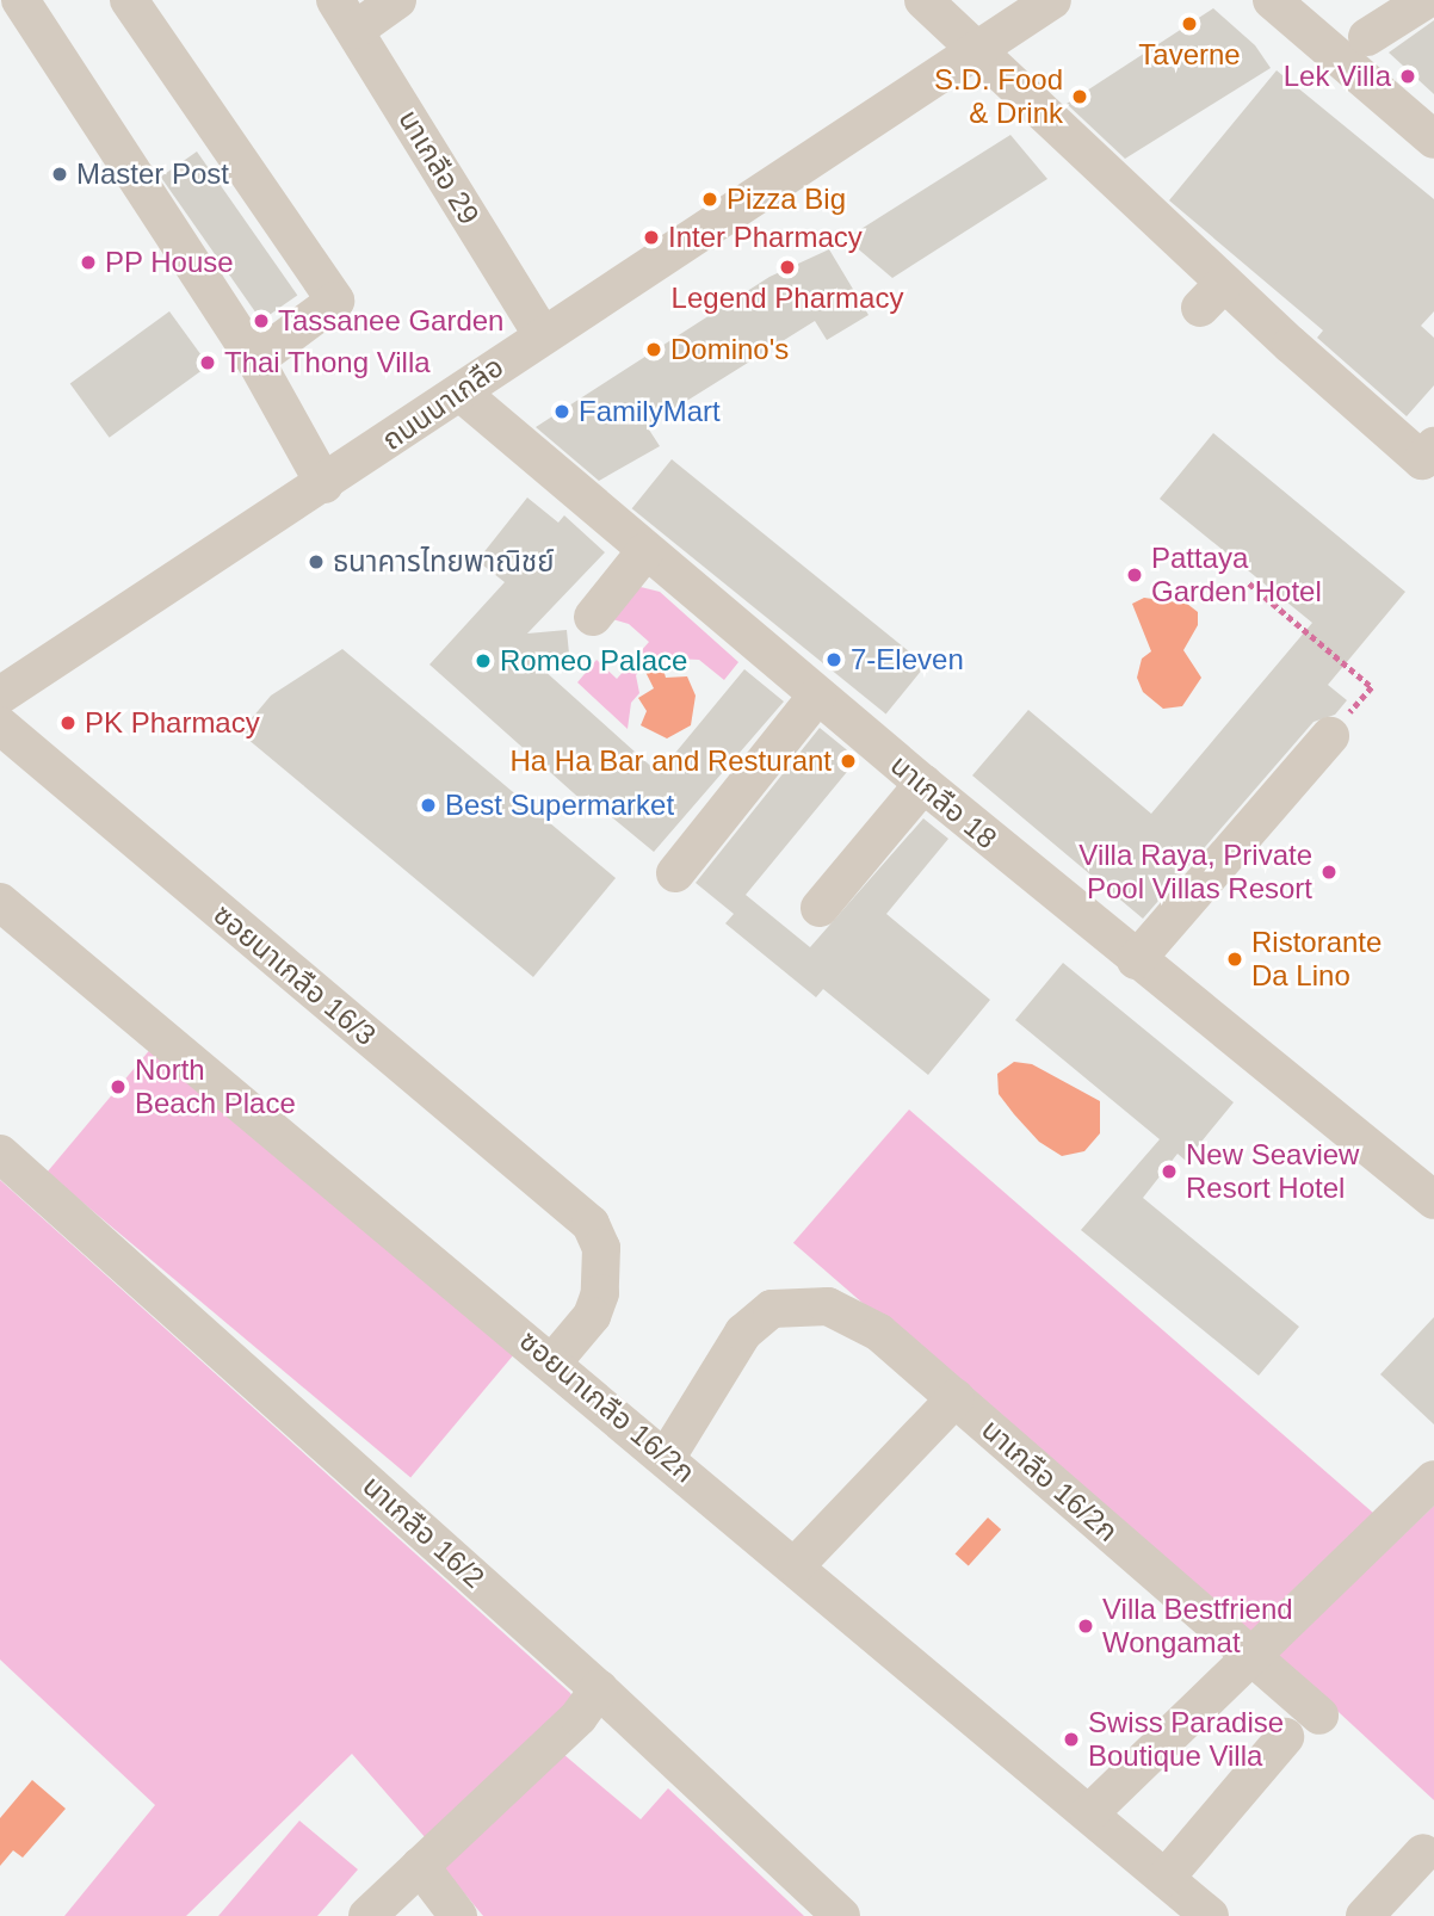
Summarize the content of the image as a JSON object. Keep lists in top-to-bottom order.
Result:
{
  "streets": {
    "street": [
      "นาเกลือ 29",
      "ถนนนาเกลือ",
      "นาเกลือ 18",
      "ซอยนาเกลือ 16/3",
      "ซอยนาเกลือ 16/2ก",
      "นาเกลือ 16/2ก",
      "นาเกลือ 16/2"
    ]
  },
  "crossings": [
    ["นาเกลือ 29", "ถนนนาเกลือ"],
    ["ถนนนาเกลือ", "นาเกลือ 18"],
    ["ซอยนาเกลือ 16/3", "ซอยนาเกลือ 16/2ก"],
    ["ซอยนาเกลือ 16/2ก", "นาเกลือ 16/2ก"]
  ],
  "places": [
    "Taverne",
    "Lek Villa",
    "S.D. Food & Drink",
    "Master Post",
    "Pizza Big",
    "Inter Pharmacy",
    "PP House",
    "Legend Pharmacy",
    "Tassanee Garden",
    "Domino's",
    "Thai Thong Villa",
    "FamilyMart",
    "ธนาคารไทยพาณิชย์",
    "Pattaya Garden Hotel",
    "7-Eleven",
    "Romeo Palace",
    "PK Pharmacy",
    "Ha Ha Bar and Resturant",
    "Best Supermarket",
    "Villa Raya, Private Pool Villas Resort",
    "Ristorante Da Lino",
    "North Beach Place",
    "New Seaview Resort Hotel",
    "Villa Bestfriend Wongamat",
    "Swiss Paradise Boutique Villa"
  ]
}
